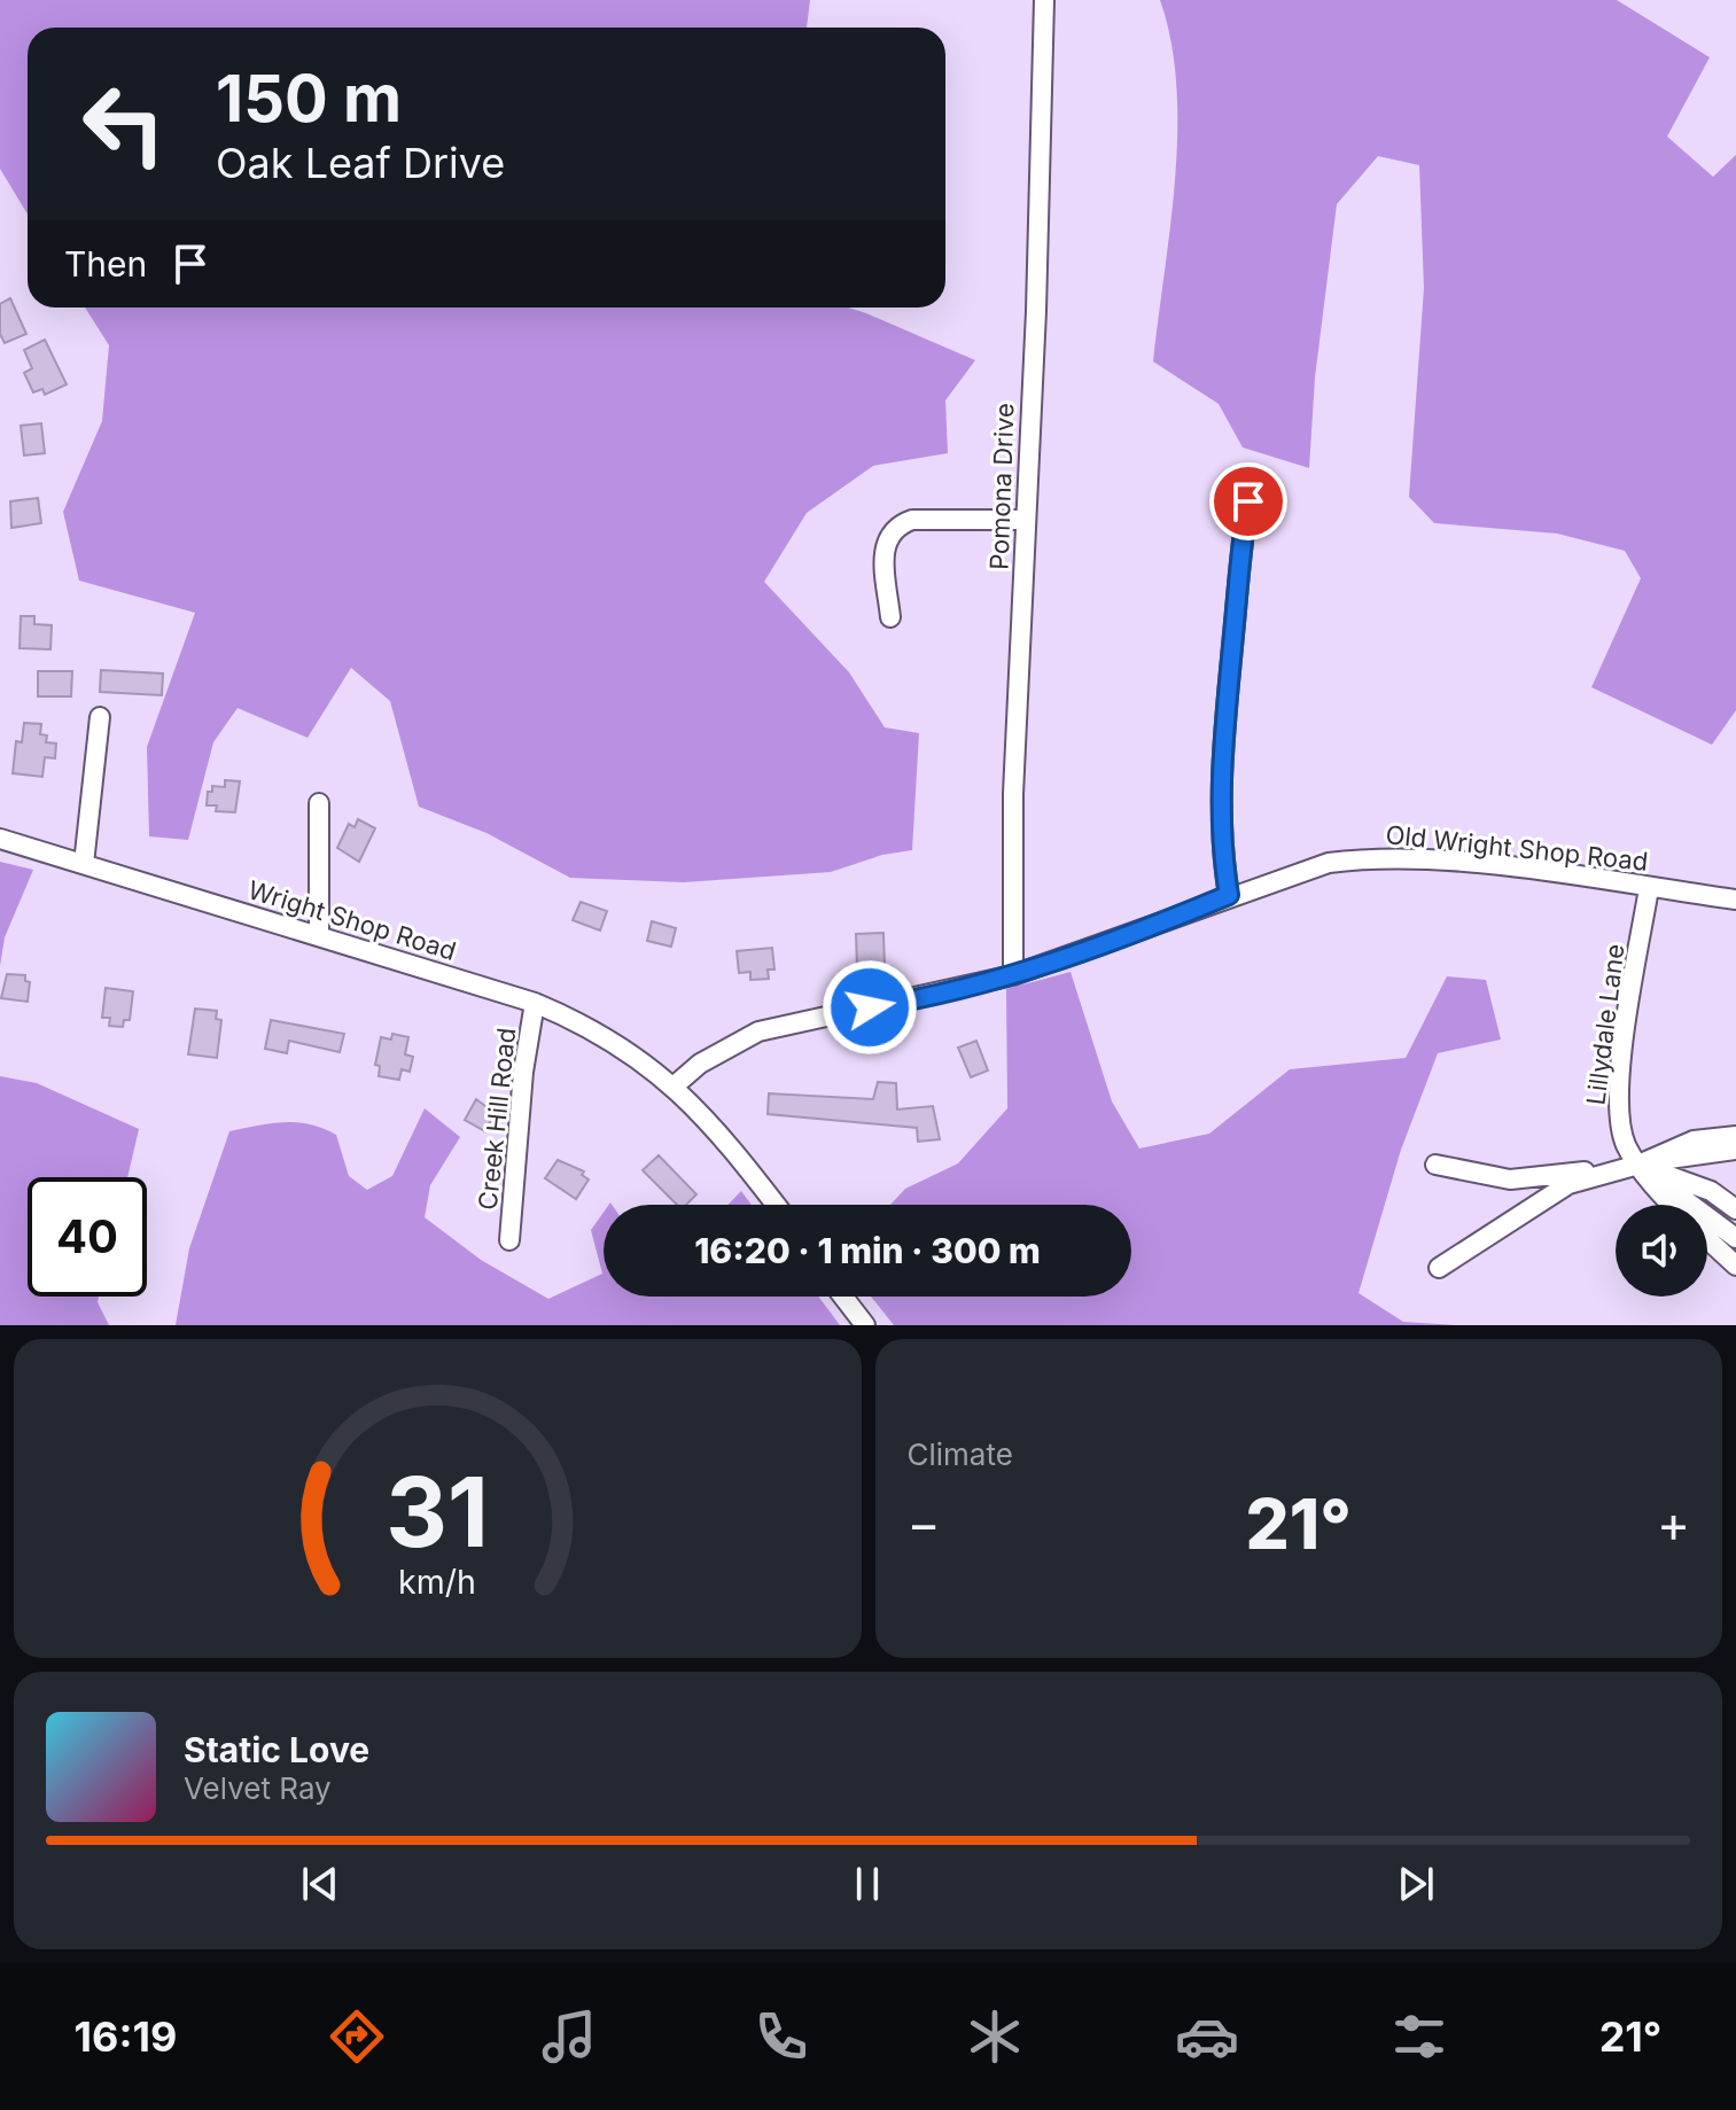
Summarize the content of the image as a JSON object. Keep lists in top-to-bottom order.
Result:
{
  "streets": {
    "street": [
      "Pomona Drive",
      "Old Wright Shop Road",
      "Wright Shop Road",
      "Lillydale Lane",
      "Creek Hill Road"
    ]
  },
  "crossings": [
    ["Pomona Drive", "Old Wright Shop Road"],
    ["Old Wright Shop Road", "Wright Shop Road"],
    ["Old Wright Shop Road", "Lillydale Lane"],
    ["Wright Shop Road", "Creek Hill Road"]
  ],
  "page": {
    "turn": ["150 m", "Oak Leaf Drive"],
    "then": "Then",
    "limit": "40",
    "trip": "16:20 · 1 min · 300 m",
    "tile": "Climate",
    "heat": ["−", "21°", "+"],
    "song": ["Static Love", "Velvet Ray"],
    "tabs": ["16:19", "21°"],
    "gauge": ["31", "km/h"]
  }
}
